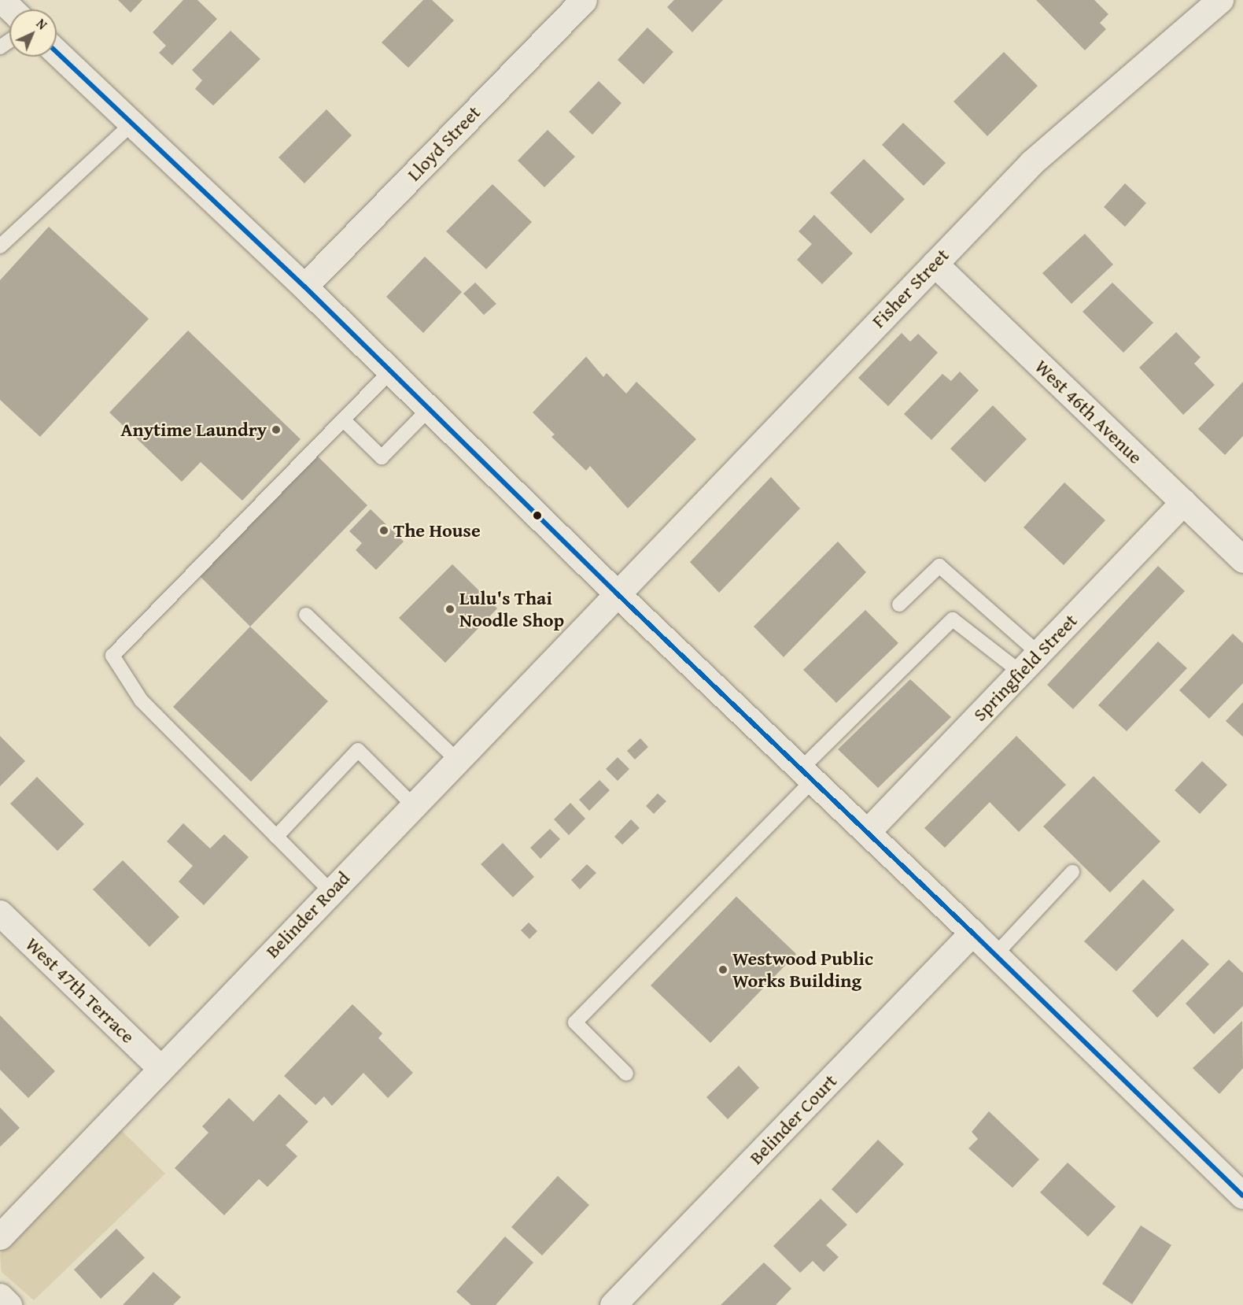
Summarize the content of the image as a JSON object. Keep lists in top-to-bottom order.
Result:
{
  "streets": {
    "street": [
      "Lloyd Street",
      "Fisher Street",
      "West 46th Avenue",
      "Springfield Street",
      "Belinder Road",
      "West 47th Terrace",
      "Belinder Court"
    ]
  },
  "crossings": [
    ["Fisher Street", "West 46th Avenue"],
    ["Fisher Street", "Belinder Road"],
    ["West 46th Avenue", "Springfield Street"],
    ["Belinder Road", "West 47th Terrace"]
  ],
  "places": [
    "Anytime Laundry",
    "The House",
    "Lulu's Thai Noodle Shop",
    "Westwood Public Works Building"
  ],
  "north": "top right"
}
